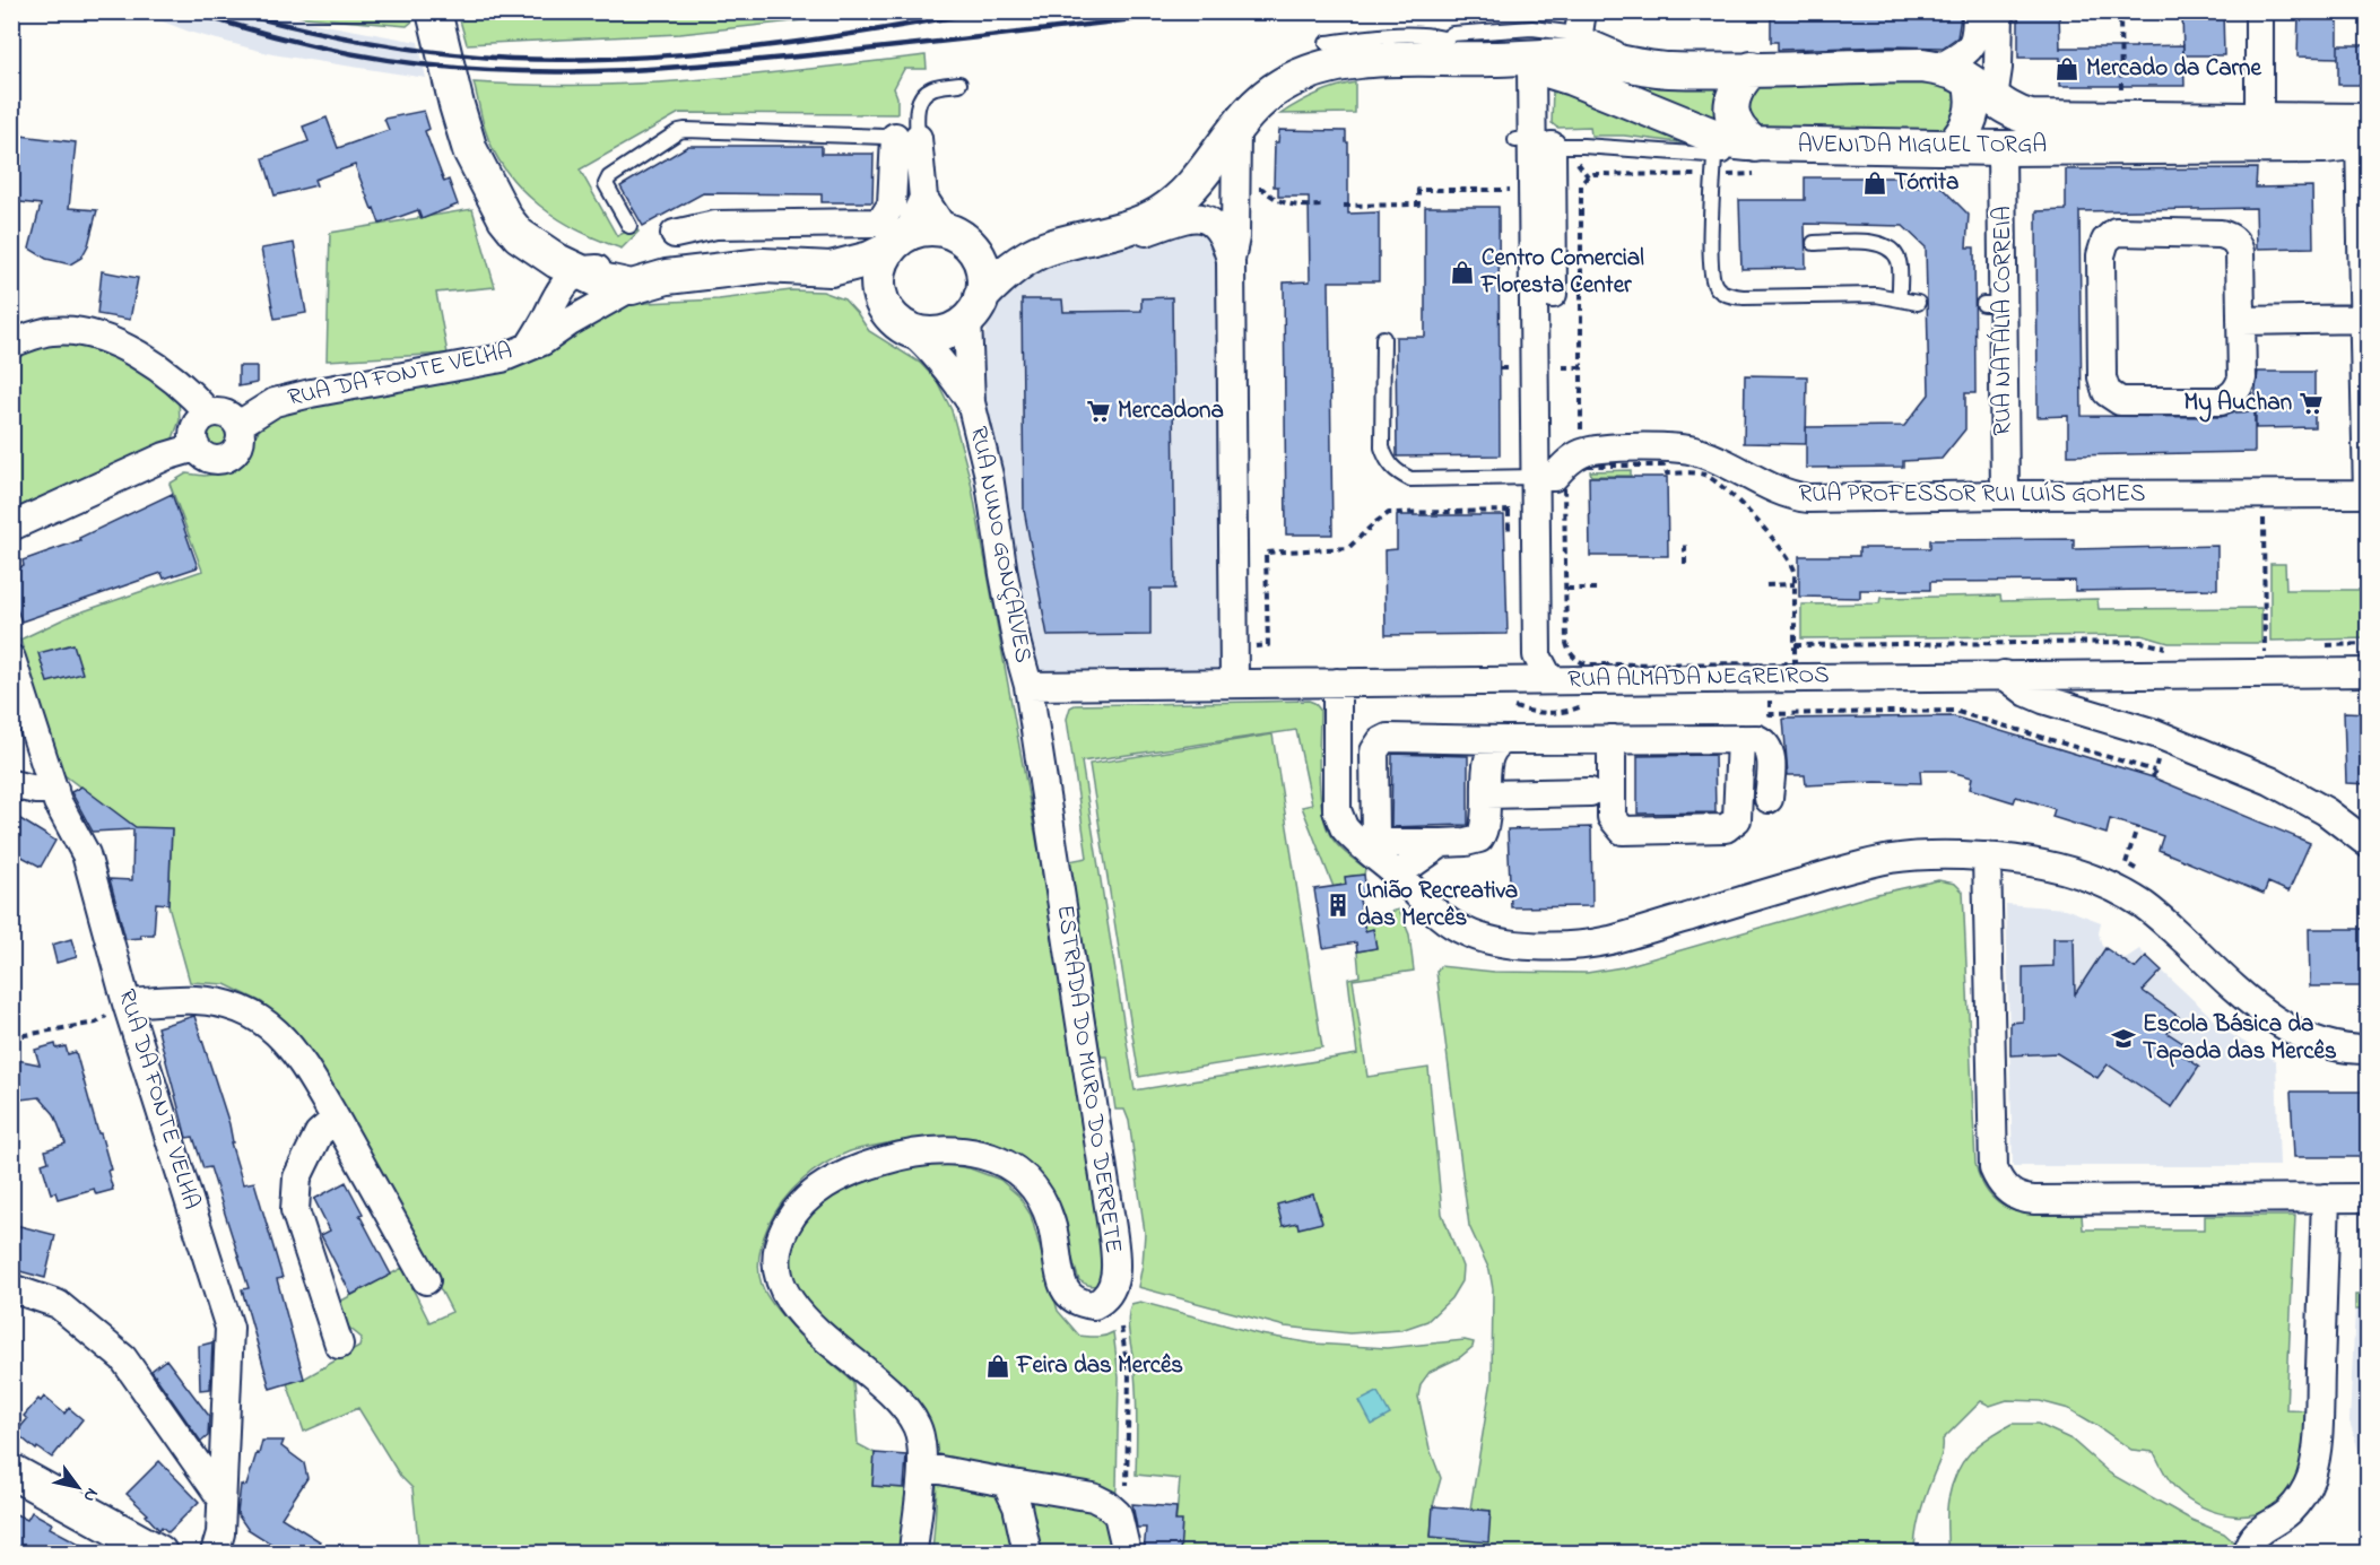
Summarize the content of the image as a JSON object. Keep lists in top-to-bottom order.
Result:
{
  "streets": {
    "street": [
      "AVENIDA MIGUEL TORGA",
      "RUA NATÁLIA CORREIA",
      "RUA DA FONTE VELHA",
      "RUA PROFESSOR RUI LUÍS GOMES",
      "RUA NUNO GONÇALVES",
      "RUA ALMADA NEGREIROS",
      "ESTRADA DO MURO DO DERRETE"
    ]
  },
  "crossings": [
    ["AVENIDA MIGUEL TORGA", "RUA NATÁLIA CORREIA"],
    ["AVENIDA MIGUEL TORGA", "RUA DA FONTE VELHA"],
    ["AVENIDA MIGUEL TORGA", "RUA NUNO GONÇALVES"],
    ["RUA NATÁLIA CORREIA", "RUA PROFESSOR RUI LUÍS GOMES"],
    ["RUA DA FONTE VELHA", "RUA NUNO GONÇALVES"],
    ["RUA NUNO GONÇALVES", "RUA ALMADA NEGREIROS"],
    ["RUA NUNO GONÇALVES", "ESTRADA DO MURO DO DERRETE"],
    ["RUA ALMADA NEGREIROS", "ESTRADA DO MURO DO DERRETE"]
  ],
  "places": {
    "shop": [
      "Mercado da Carne",
      "Tórrita",
      "Centro Comercial Floresta Center",
      "Feira das Mercês"
    ],
    "supermarket": ["My Auchan", "Mercadona"],
    "building": ["União Recreativa das Mercês"],
    "school or university": ["Escola Básica da Tapada das Mercês"]
  },
  "north": "bottom right"
}
